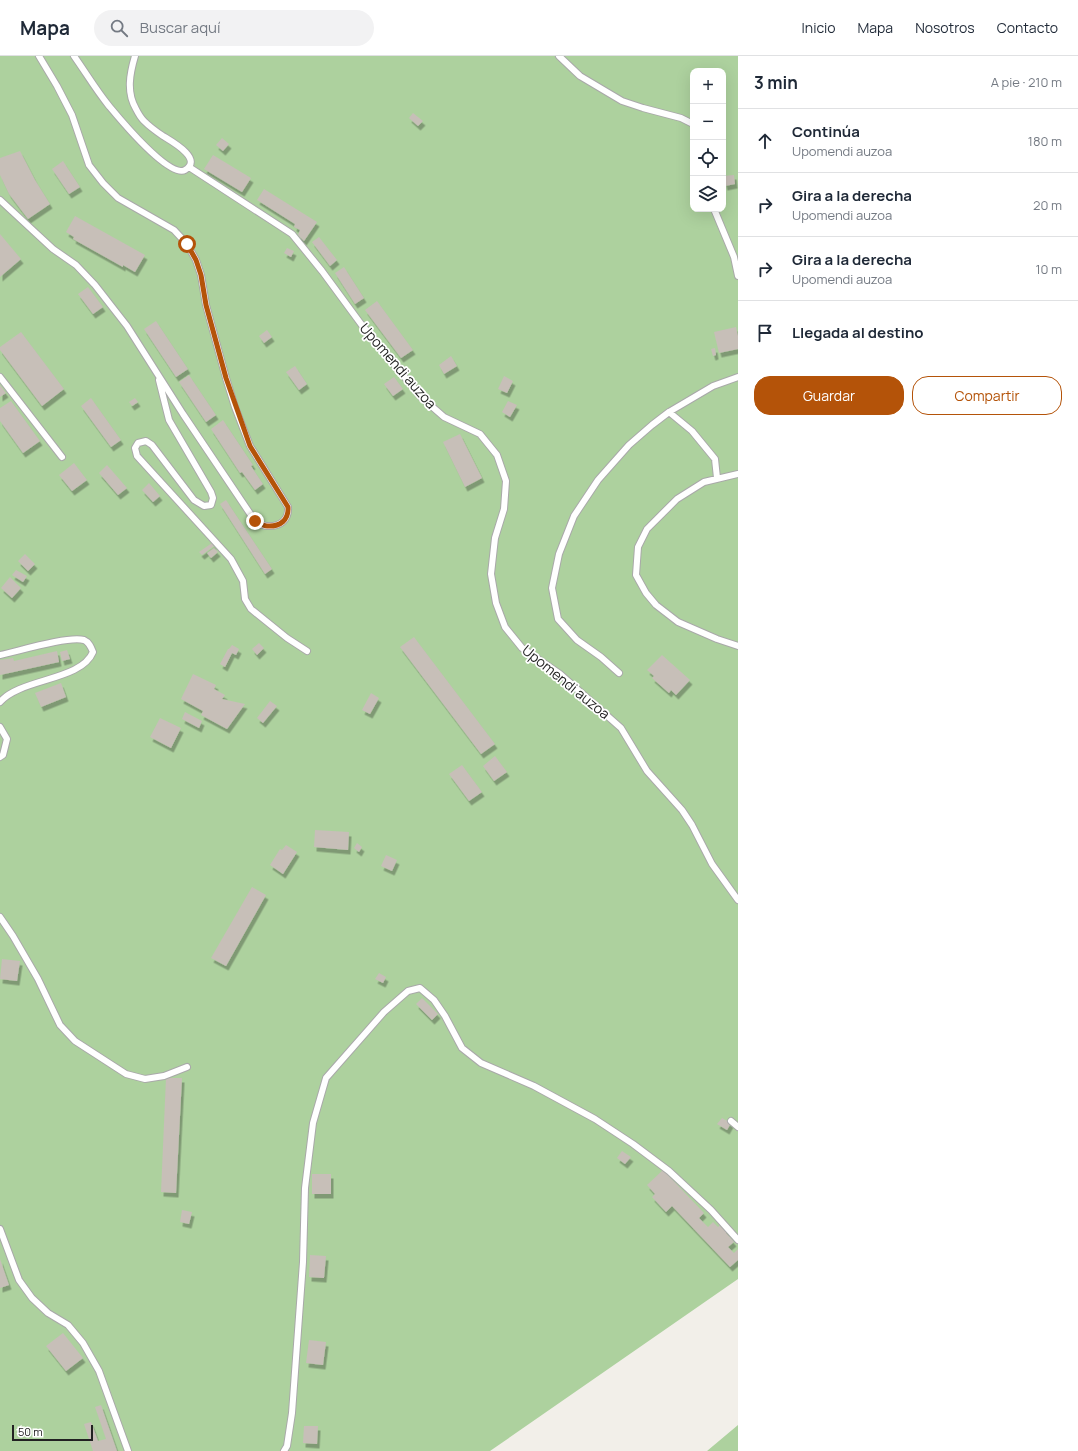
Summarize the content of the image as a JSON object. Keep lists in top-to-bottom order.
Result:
{
  "streets": {
    "lane": ["Upomendi auzoa"]
  },
  "scale_bar": "50 m",
  "page": {
    "header": "Mapa",
    "search": "Buscar aquí",
    "nav": [
      "Inicio",
      "Mapa",
      "Nosotros",
      "Contacto"
    ],
    "heading": ["3 min", "A pie · 210 m"],
    "map_buttons": ["+", "−"],
    "list": [
      ["Continúa", "Upomendi auzoa", "180 m"],
      ["Gira a la derecha", "Upomendi auzoa", "20 m"],
      ["Gira a la derecha", "Upomendi auzoa", "10 m"],
      "Llegada al destino"
    ],
    "buttons": ["Guardar", "Compartir"],
    "scale": "50 m"
  }
}
